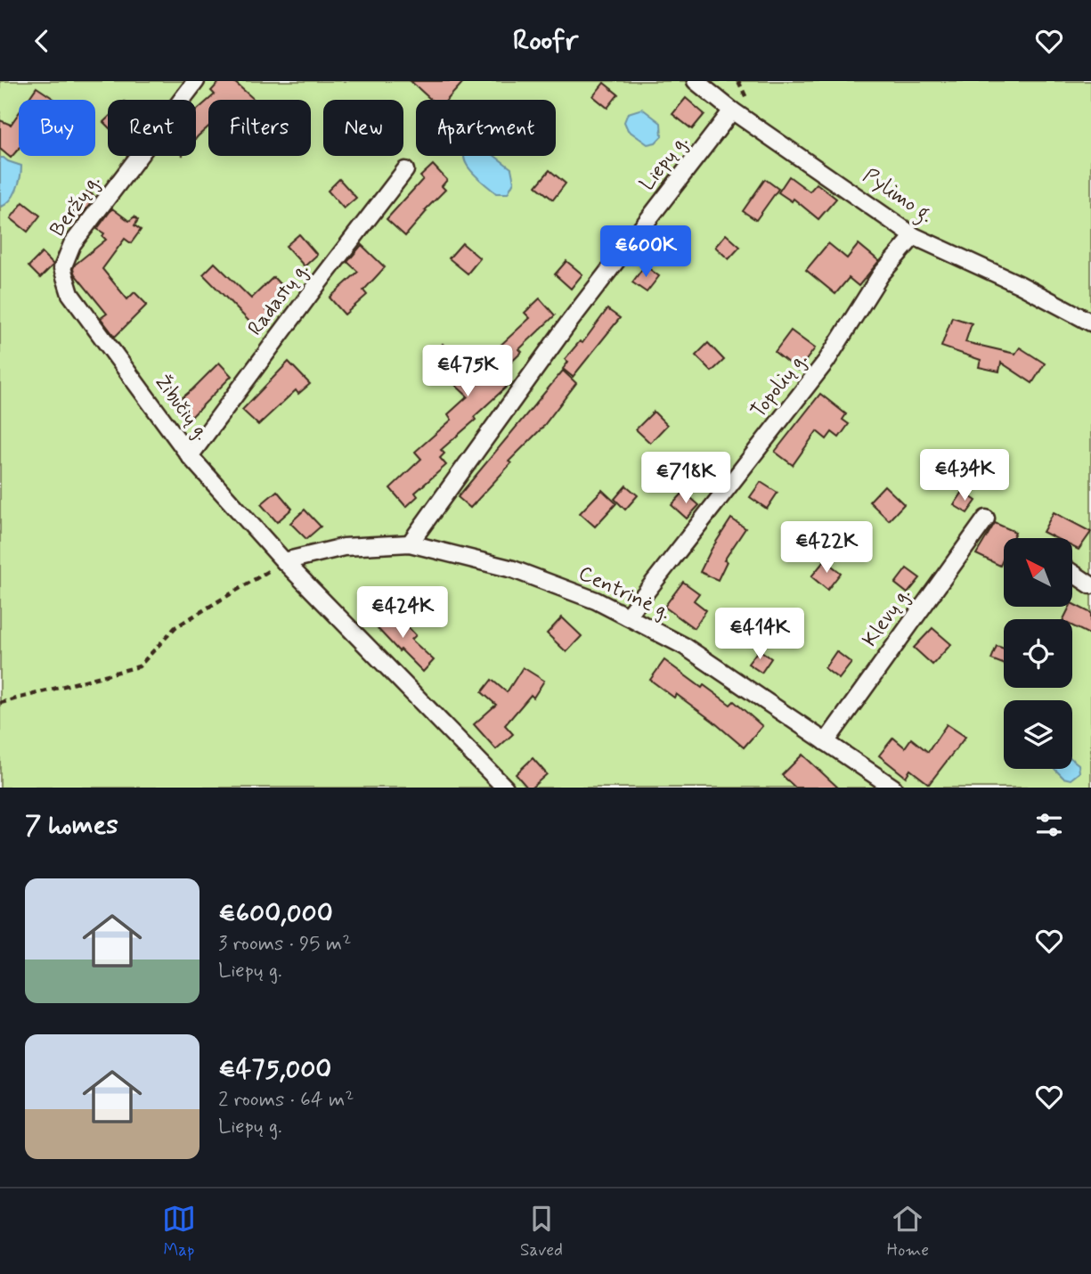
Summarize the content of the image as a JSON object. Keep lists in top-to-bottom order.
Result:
{
  "streets": {
    "street": [
      "Liepų g.",
      "Pylimo g.",
      "Beržų g.",
      "Radastų g.",
      "Topolių g.",
      "Žibučių g.",
      "Centrinė g.",
      "Klevų g."
    ]
  },
  "crossings": [
    ["Liepų g.", "Pylimo g."],
    ["Liepų g.", "Centrinė g."],
    ["Pylimo g.", "Topolių g."],
    ["Beržų g.", "Žibučių g."],
    ["Radastų g.", "Žibučių g."],
    ["Topolių g.", "Centrinė g."],
    ["Centrinė g.", "Klevų g."]
  ],
  "north": "top left",
  "page": {
    "header": "Roofr",
    "chip": [
      "Buy",
      "Rent",
      "Filters",
      "New",
      "Apartment"
    ],
    "price": [
      "€600K",
      "€475K",
      "€434K",
      "€718K",
      "€422K",
      "€424K",
      "€414K"
    ],
    "heading": "7 homes",
    "list": [
      {
        "name": "€600,000",
        "note": "3 rooms · 95 m² · Liepų g."
      },
      {
        "name": "€475,000",
        "note": "2 rooms · 64 m² · Liepų g."
      }
    ],
    "tabs": ["Map", "Saved", "Home"]
  }
}
